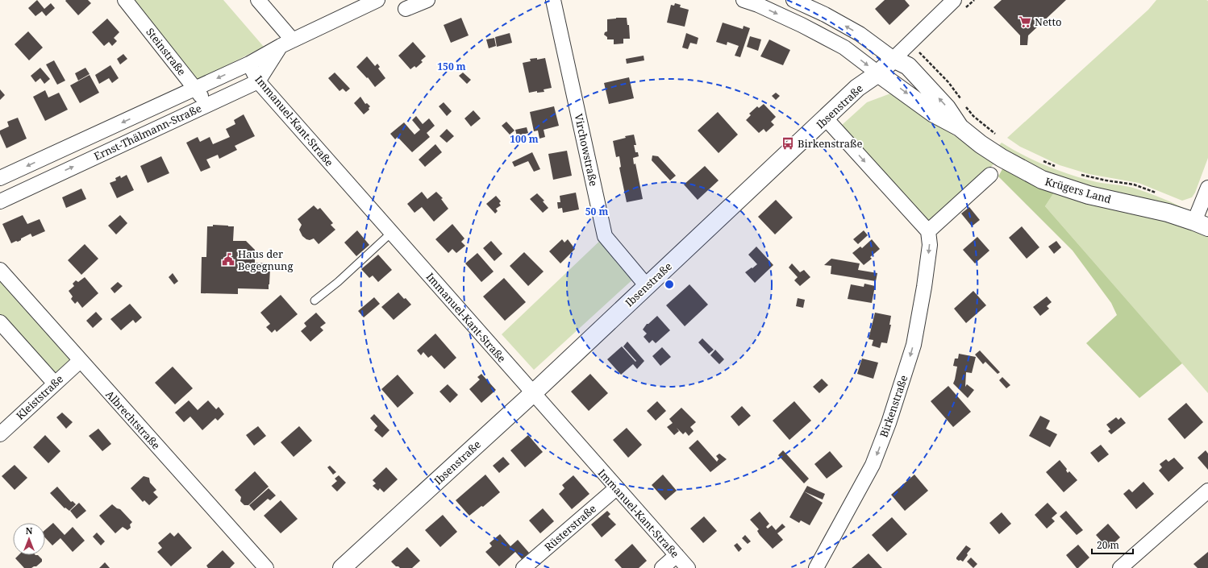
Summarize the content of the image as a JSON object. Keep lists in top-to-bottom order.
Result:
{
  "streets": {
    "street": [
      "Steinstraße",
      "Ibsenstraße",
      "Immanuel-Kant-Straße",
      "Ernst-Thälmann-Straße",
      "Virchowstraße",
      "Krügers Land",
      "Kleiststraße",
      "Birkenstraße",
      "Albrechtstraße",
      "Rüsterstraße"
    ]
  },
  "crossings": [
    ["Steinstraße", "Ernst-Thälmann-Straße"],
    ["Ibsenstraße", "Immanuel-Kant-Straße"],
    ["Ibsenstraße", "Virchowstraße"],
    ["Ibsenstraße", "Krügers Land"],
    ["Immanuel-Kant-Straße", "Ernst-Thälmann-Straße"],
    ["Immanuel-Kant-Straße", "Rüsterstraße"],
    ["Kleiststraße", "Albrechtstraße"]
  ],
  "one_way": ["Birkenstraße"],
  "places": {
    "supermarket": ["Netto"],
    "bus stop": ["Birkenstraße"],
    "public building": ["Haus der Begegnung"]
  },
  "scale_bar": "20 m",
  "north": "top",
  "rings": ["150 m", "100 m", "50 m"]
}
